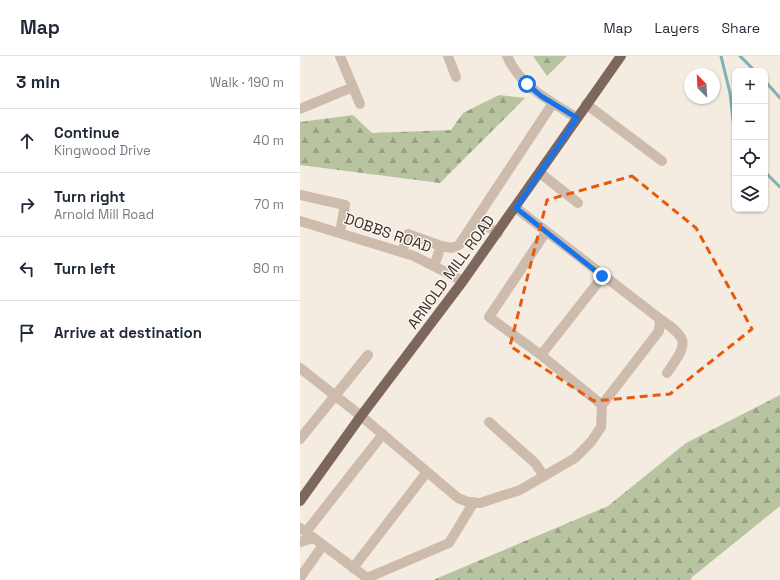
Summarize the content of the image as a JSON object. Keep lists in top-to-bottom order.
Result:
{
  "streets": {
    "main road": ["ARNOLD MILL ROAD"],
    "street": ["DOBBS ROAD"]
  },
  "crossings": [
    ["DOBBS ROAD", "ARNOLD MILL ROAD"]
  ],
  "north": "top left",
  "page": {
    "header": "Map",
    "nav": ["Map", "Layers", "Share"],
    "heading": ["3 min", "Walk · 190 m"],
    "map_buttons": ["+", "−"],
    "list": [
      ["Continue", "Kingwood Drive", "40 m"],
      ["Turn right", "Arnold Mill Road", "70 m"],
      ["Turn left", "80 m"],
      "Arrive at destination"
    ]
  }
}
